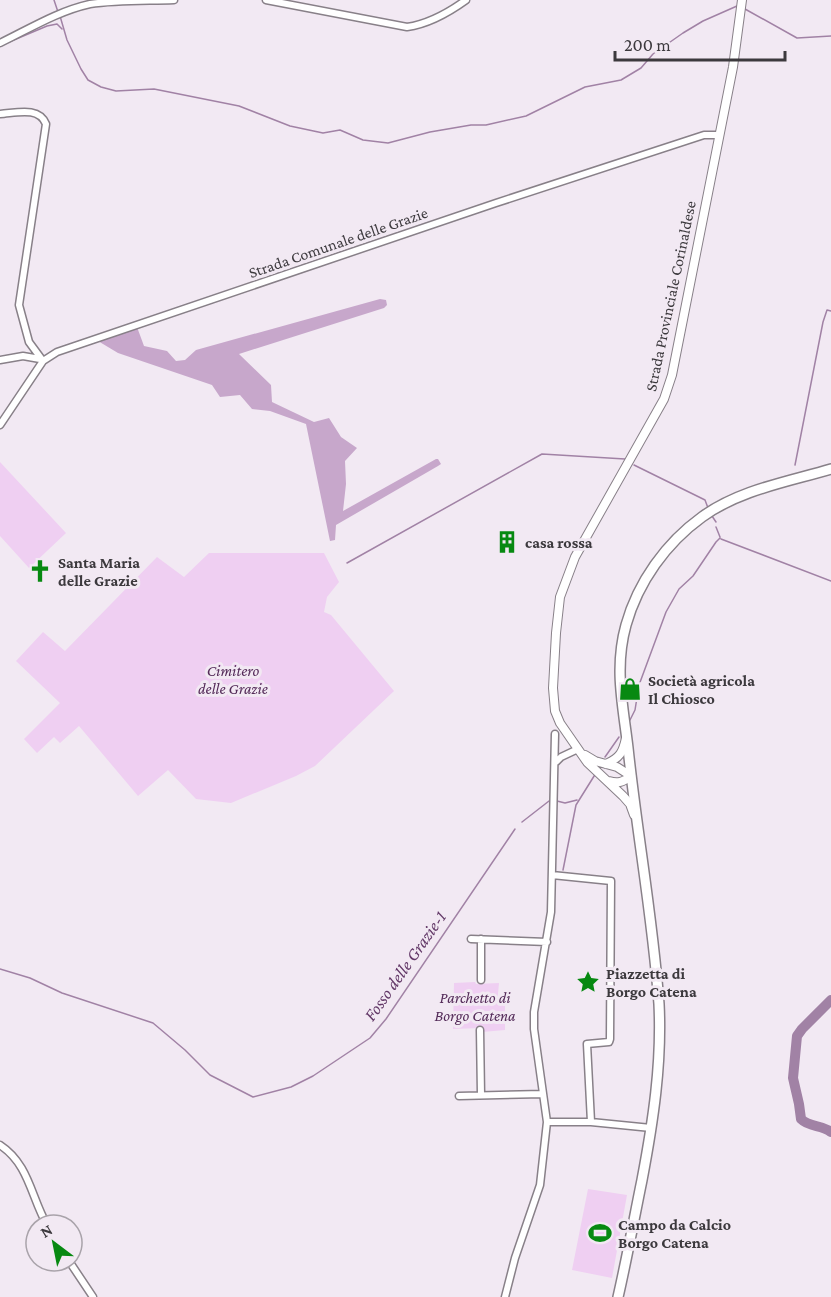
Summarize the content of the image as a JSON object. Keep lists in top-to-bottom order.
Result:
{
  "streets": {
    "main road": ["Strada Provinciale Corinaldese"],
    "street": ["Strada Comunale delle Grazie"]
  },
  "crossings": [
    ["Strada Comunale delle Grazie", "Strada Provinciale Corinaldese"]
  ],
  "water": ["Fosso delle Grazie-1"],
  "parks": ["Cimitero delle Grazie", "Parchetto di Borgo Catena"],
  "places": {
    "building": ["casa rossa"],
    "church": ["Santa Maria delle Grazie"],
    "shop": ["Società agricola Il Chiosco"],
    "place": ["Piazzetta di Borgo Catena"],
    "sports": ["Campo da Calcio Borgo Catena"]
  },
  "scale_bar": "200 m",
  "north": "top left"
}
